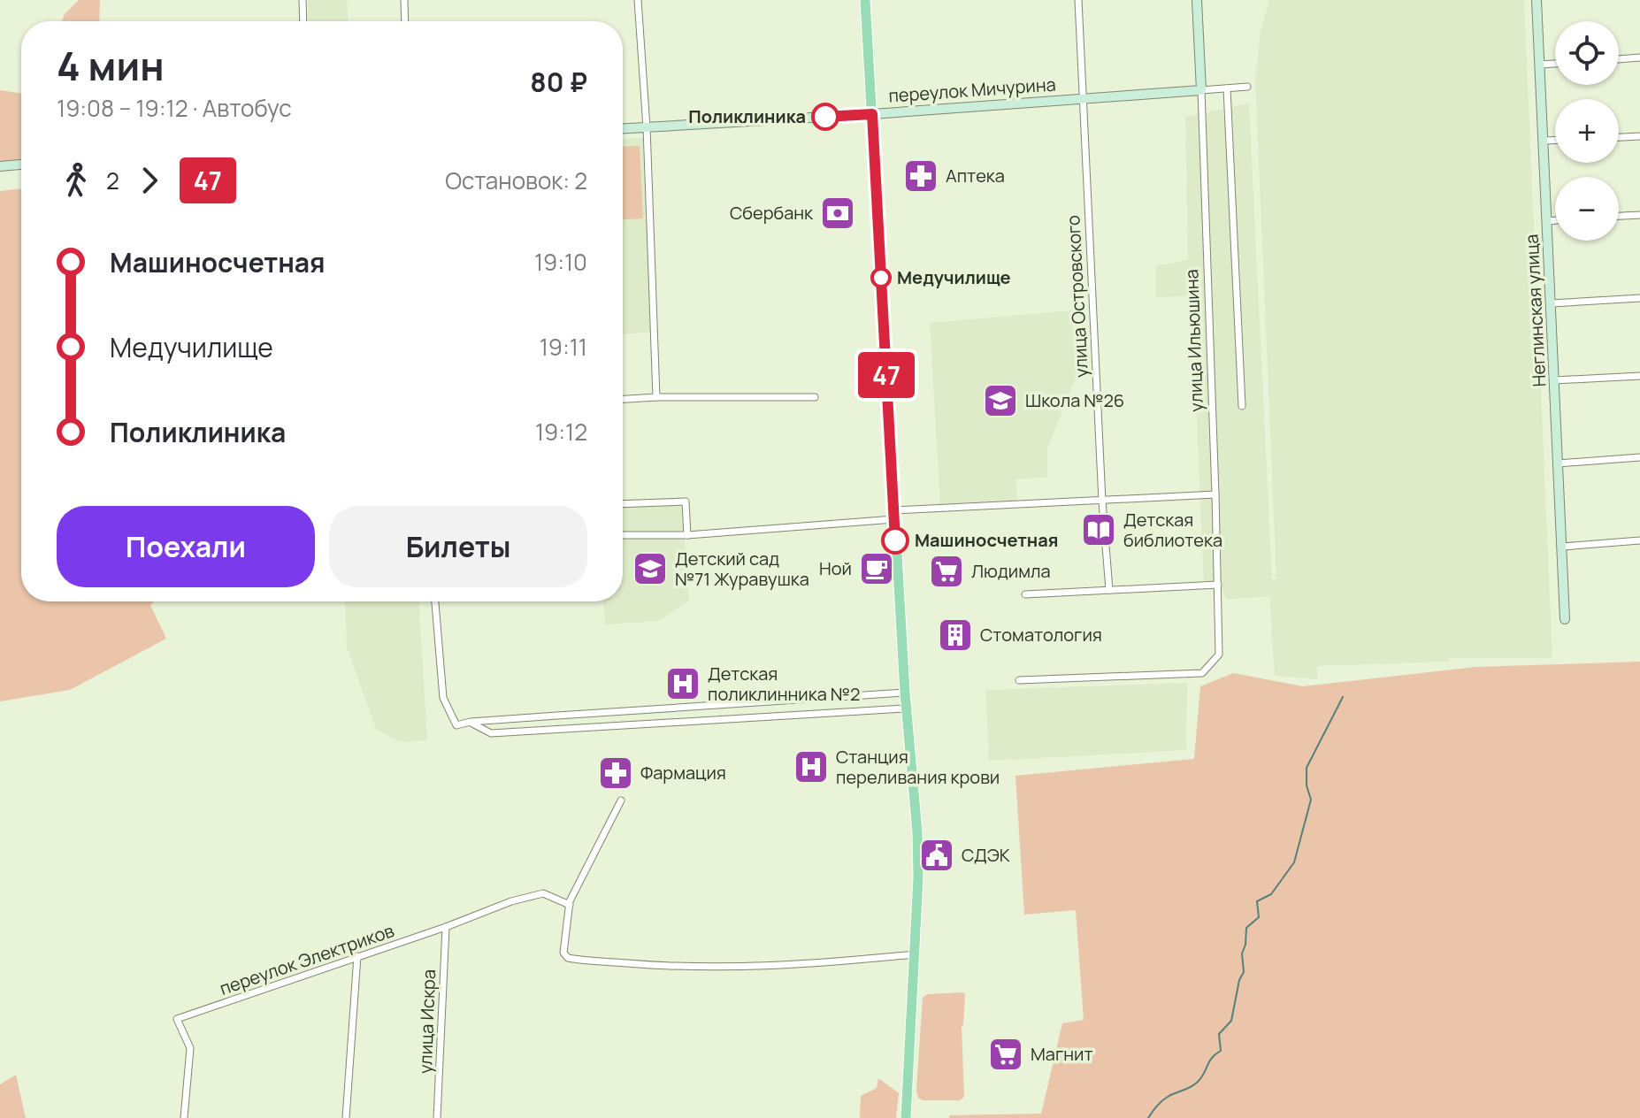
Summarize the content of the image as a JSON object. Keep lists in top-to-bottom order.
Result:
{
  "streets": {
    "street": [
      "переулок Мичурина",
      "улица Островского",
      "Неглинская улица",
      "улица Ильюшина",
      "переулок Электриков",
      "улица Искра"
    ]
  },
  "crossings": [
    ["переулок Мичурина", "улица Островского"],
    ["переулок Мичурина", "улица Ильюшина"],
    ["переулок Электриков", "улица Искра"]
  ],
  "places": {
    "other": ["Поликлиника", "Медучилище", "Машиносчетная"],
    "pharmacy": ["Аптека", "Фармация"],
    "bank": ["Сбербанк"],
    "school or university": ["Школа №26", "Детский сад №71 Журавушка"],
    "library": ["Детская библиотека"],
    "cafe": ["Ной"],
    "supermarket": ["Людимла", "Магнит"],
    "building": ["Стоматология"],
    "hospital": ["Детская поликлинника №2", "Станция переливания крови"],
    "public building": ["СДЭК"]
  },
  "lines": ["bus line 47"],
  "page": {
    "on_map": "47",
    "map_buttons": ["+", "−"],
    "heading": ["4 мин", "19:08 – 19:12 · Автобус", "80 ₽"],
    "legs": ["2", "47", "Остановок: 2"],
    "list": [
      {
        "name": "Машиносчетная",
        "value": "19:10"
      },
      {
        "name": "Медучилище",
        "value": "19:11"
      },
      {
        "name": "Поликлиника",
        "value": "19:12"
      }
    ],
    "buttons": ["Поехали", "Билеты"]
  }
}
